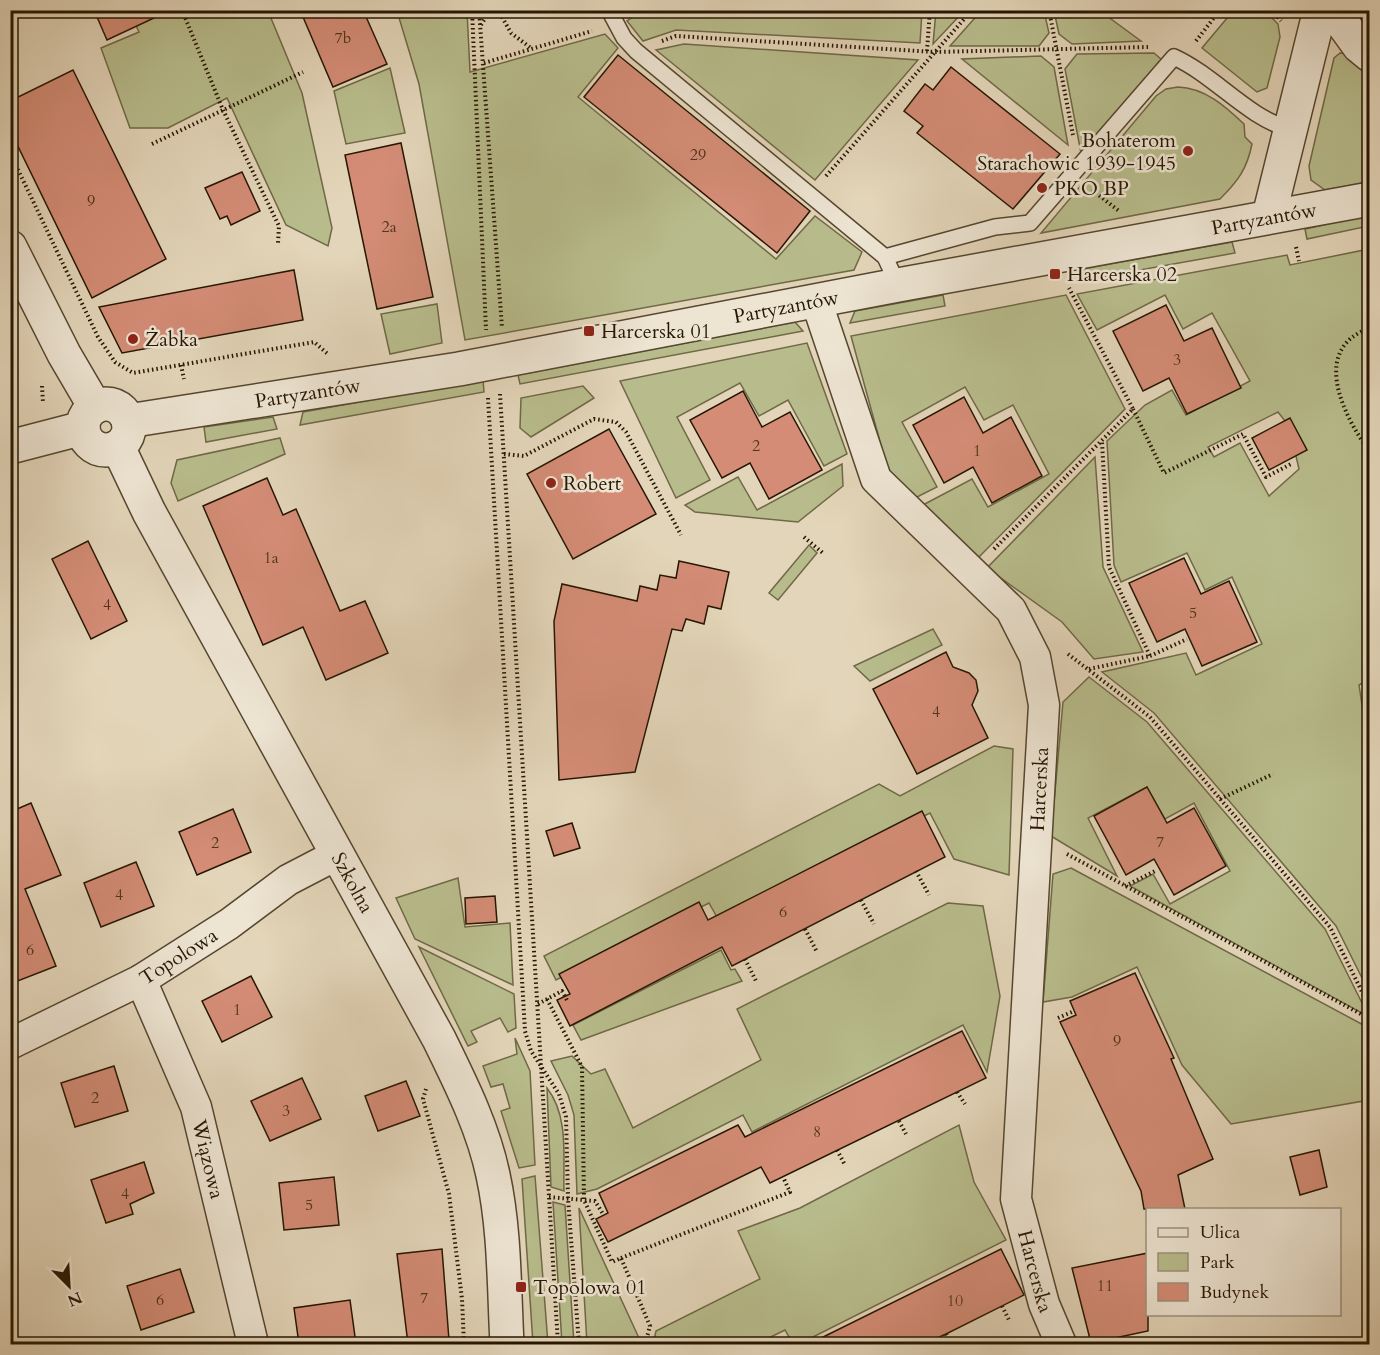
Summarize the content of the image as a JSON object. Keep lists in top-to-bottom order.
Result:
{
  "streets": {
    "street": [
      "Partyzantów",
      "Harcerska",
      "Szkolna",
      "Topolowa",
      "Wiązowa"
    ]
  },
  "crossings": [
    ["Partyzantów", "Harcerska"],
    ["Partyzantów", "Szkolna"],
    ["Szkolna", "Topolowa"],
    ["Topolowa", "Wiązowa"]
  ],
  "places": {
    "other": [
      "Bohaterom Starachowic 1939-1945",
      "PKO BP",
      "Żabka",
      "Robert"
    ],
    "transit": ["Harcerska 02", "Harcerska 01", "Topolowa 01"]
  },
  "house_numbers": [
    "7b",
    "29",
    "9",
    "2a",
    "3",
    "2",
    "1",
    "1a",
    "4",
    "5",
    "4",
    "7",
    "2",
    "4",
    "6",
    "6",
    "1",
    "9",
    "2",
    "3",
    "8",
    "4",
    "5",
    "11",
    "7",
    "6",
    "10"
  ],
  "legend": ["Ulica", "Park", "Budynek"],
  "north": "bottom right"
}
